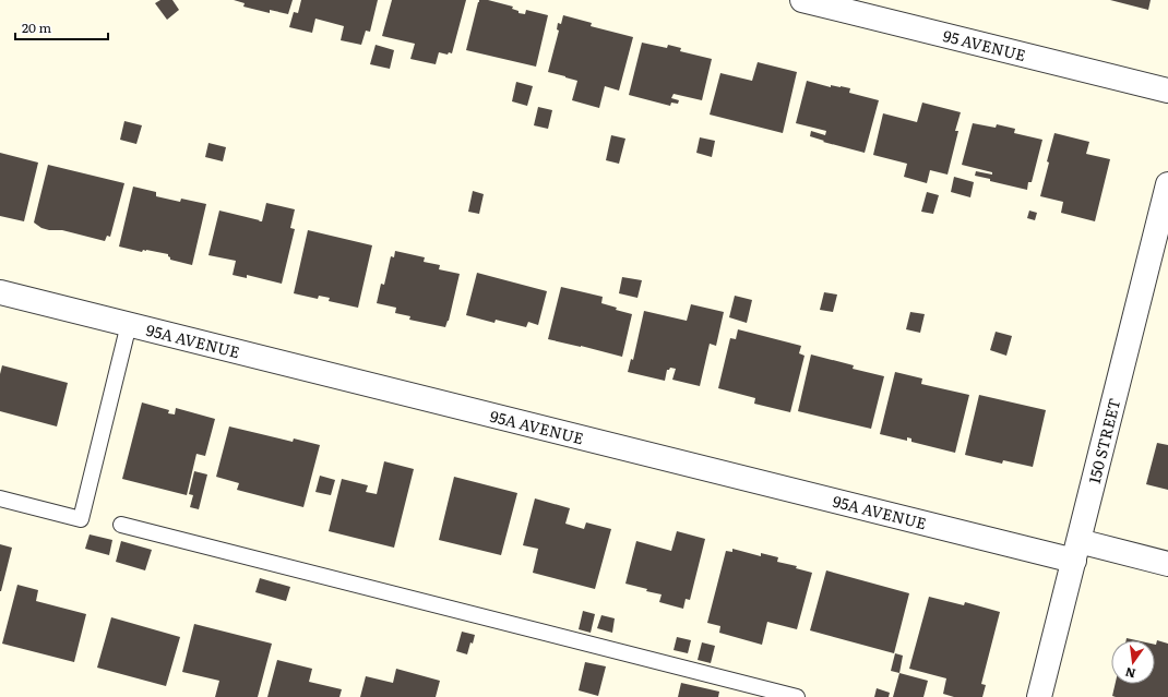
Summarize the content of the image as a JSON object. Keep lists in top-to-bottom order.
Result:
{
  "streets": {
    "street": ["95 AVENUE", "95A AVENUE", "150 STREET"]
  },
  "crossings": [
    ["95A AVENUE", "150 STREET"]
  ],
  "scale_bar": "20 m",
  "north": "bottom"
}
